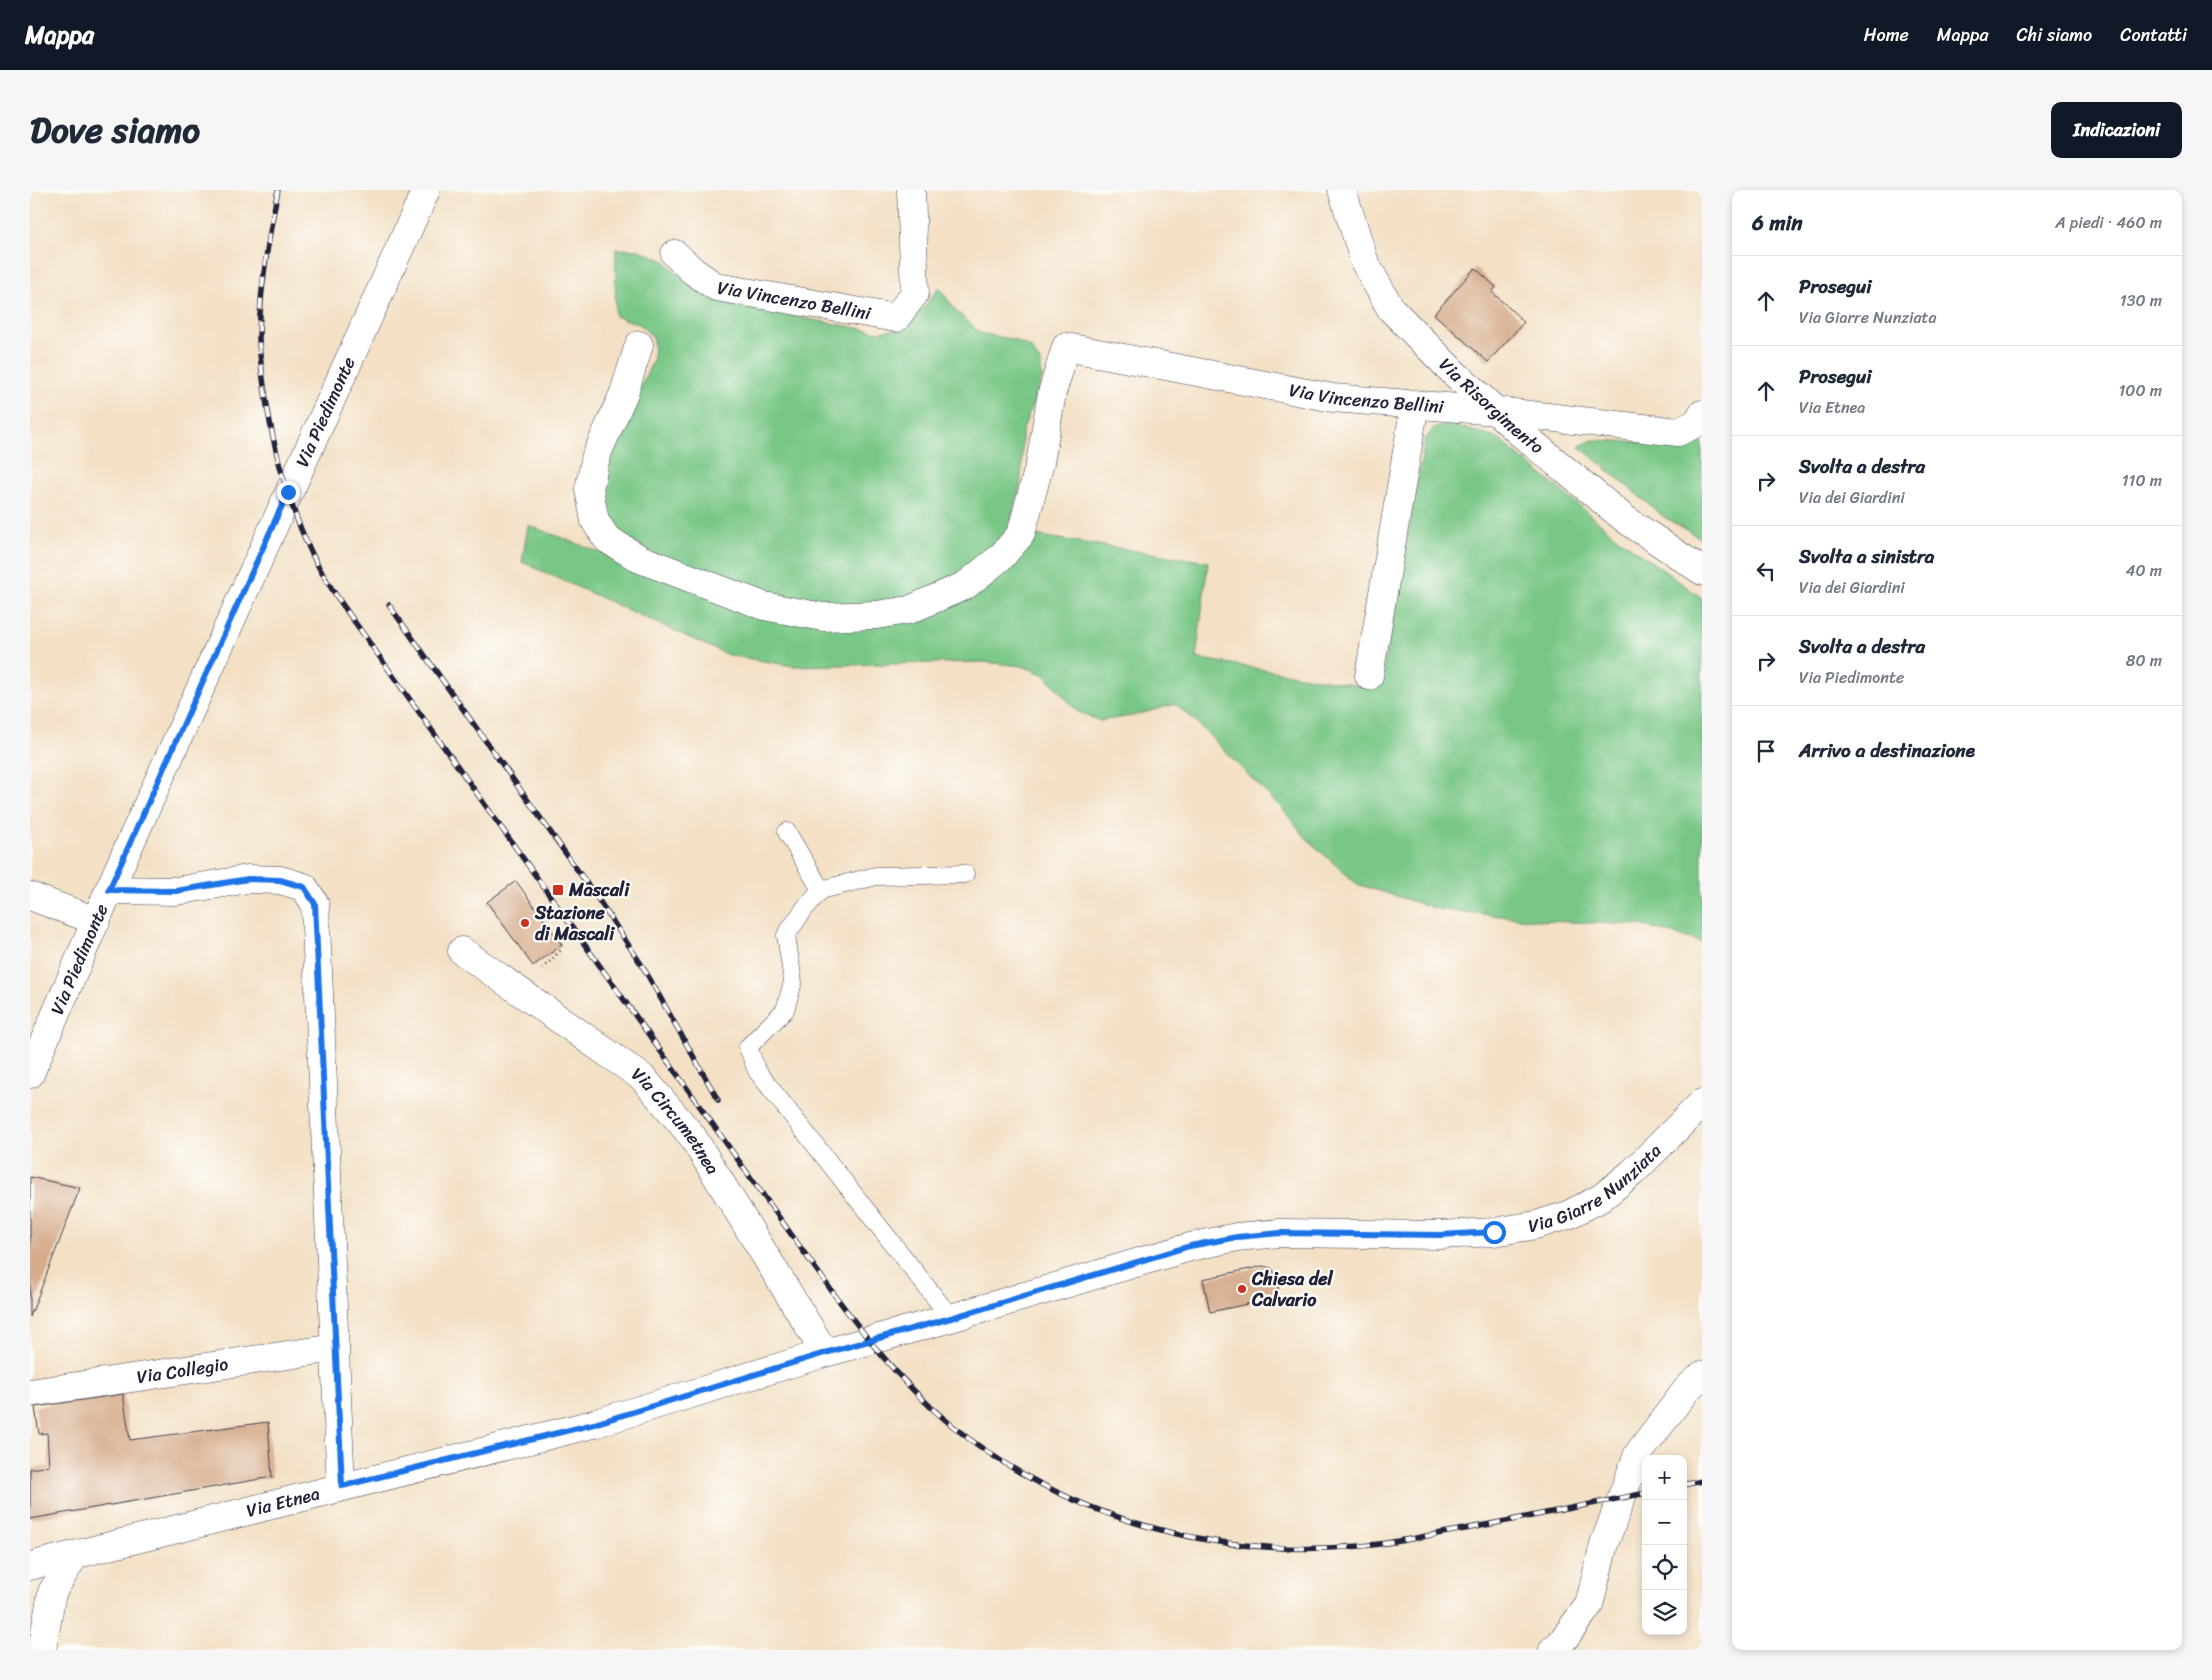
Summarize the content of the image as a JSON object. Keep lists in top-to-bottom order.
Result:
{
  "streets": {
    "street": [
      "Via Vincenzo Bellini",
      "Via Risorgimento",
      "Via Piedimonte",
      "Via Circumetnea",
      "Via Giarre Nunziata",
      "Via Collegio",
      "Via Etnea"
    ]
  },
  "crossings": [
    ["Via Vincenzo Bellini", "Via Risorgimento"],
    ["Via Circumetnea", "Via Giarre Nunziata"],
    ["Via Circumetnea", "Via Etnea"],
    ["Via Giarre Nunziata", "Via Etnea"]
  ],
  "places": {
    "transit": ["Mascali"],
    "other": ["Stazione di Mascali", "Chiesa del Calvario"]
  },
  "page": {
    "header": "Mappa",
    "nav": [
      "Home",
      "Mappa",
      "Chi siamo",
      "Contatti"
    ],
    "title": "Dove siamo",
    "buttons": "Indicazioni",
    "heading": ["6 min", "A piedi · 460 m"],
    "list": [
      ["Prosegui", "Via Giarre Nunziata", "130 m"],
      ["Prosegui", "Via Etnea", "100 m"],
      ["Svolta a destra", "Via dei Giardini", "110 m"],
      ["Svolta a sinistra", "Via dei Giardini", "40 m"],
      ["Svolta a destra", "Via Piedimonte", "80 m"],
      "Arrivo a destinazione"
    ],
    "map_buttons": ["+", "−"]
  }
}
